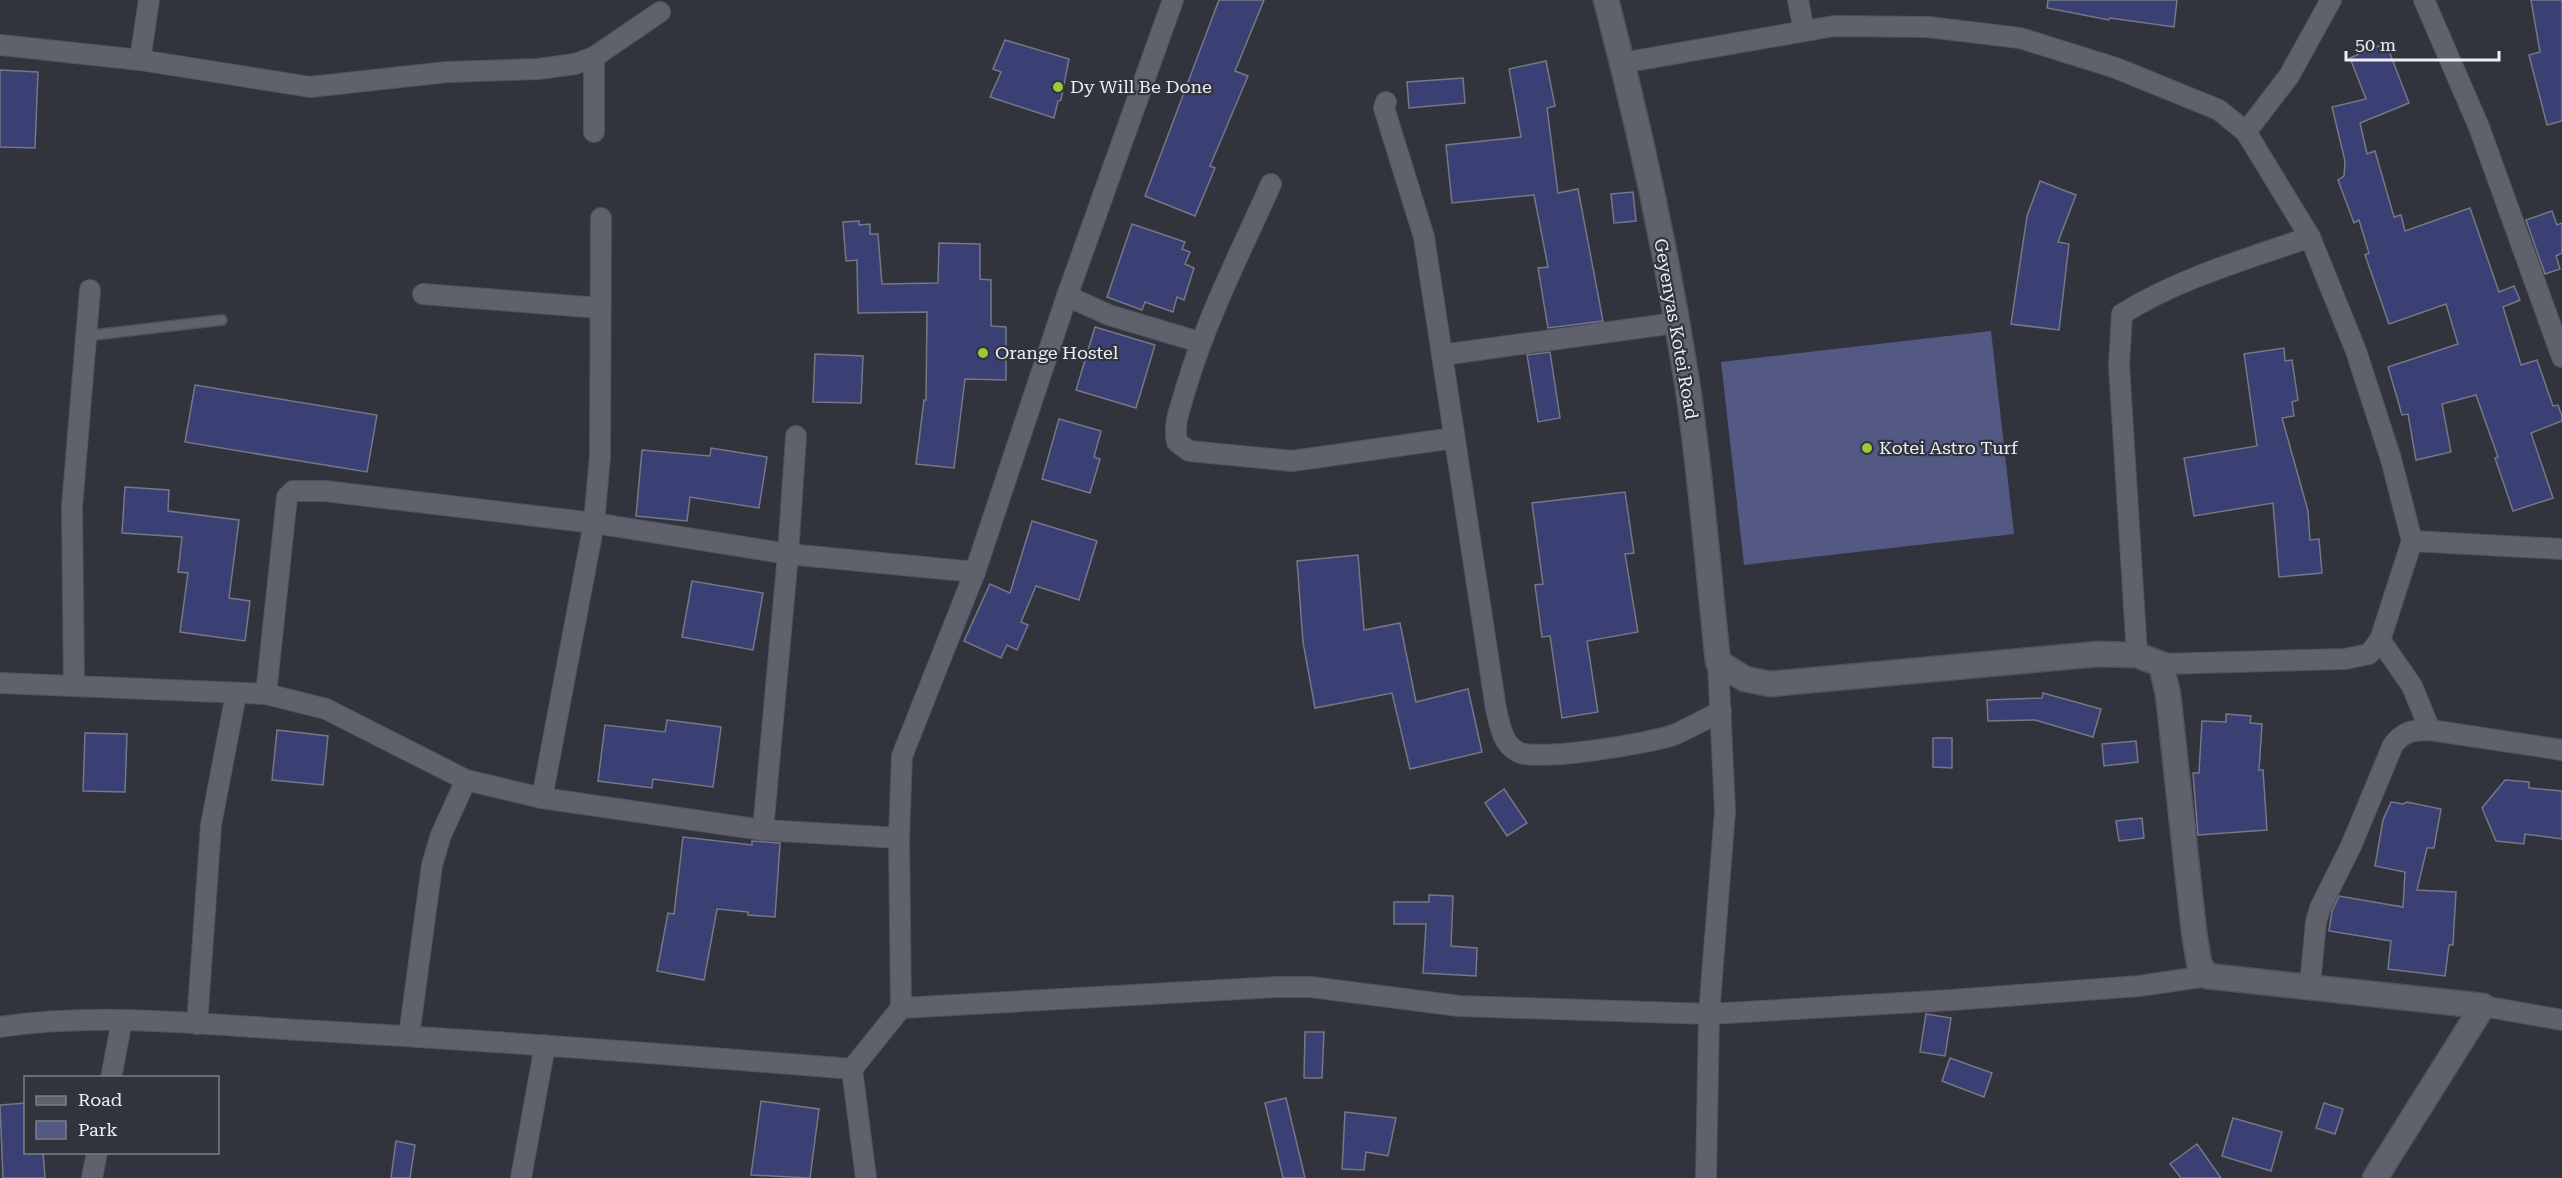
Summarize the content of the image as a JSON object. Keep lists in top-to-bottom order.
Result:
{
  "streets": {
    "street": ["Geyenyas Kotei Road"]
  },
  "places": ["Dy Will Be Done", "Orange Hostel", "Kotei Astro Turf"],
  "legend": ["Road", "Park"],
  "scale_bar": "50 m"
}
